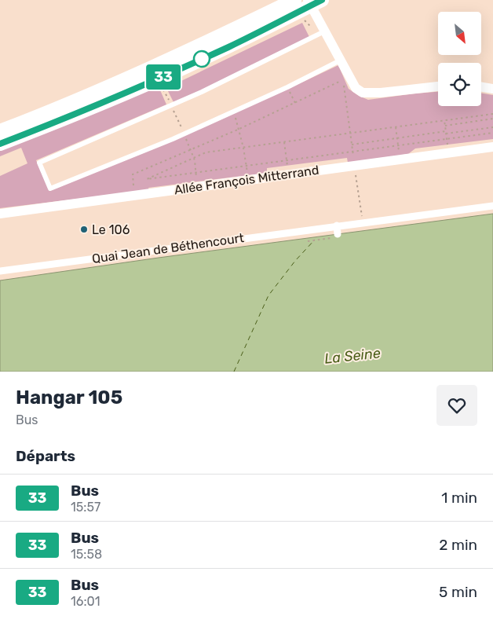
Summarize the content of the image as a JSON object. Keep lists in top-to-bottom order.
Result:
{
  "streets": {
    "street": ["Allée François Mitterrand", "Quai Jean de Béthencourt"]
  },
  "water": ["La Seine"],
  "places": ["Le 106"],
  "lines": ["bus line 33"],
  "north": "bottom right",
  "page": {
    "on_map": "33",
    "heading": [
      ["Hangar 105", "Bus"],
      "Départs"
    ],
    "list": [
      {
        "mark": "33",
        "name": "Bus",
        "note": "15:57",
        "value": "1 min"
      },
      {
        "mark": "33",
        "name": "Bus",
        "note": "15:58",
        "value": "2 min"
      },
      {
        "mark": "33",
        "name": "Bus",
        "note": "16:01",
        "value": "5 min"
      }
    ]
  }
}
